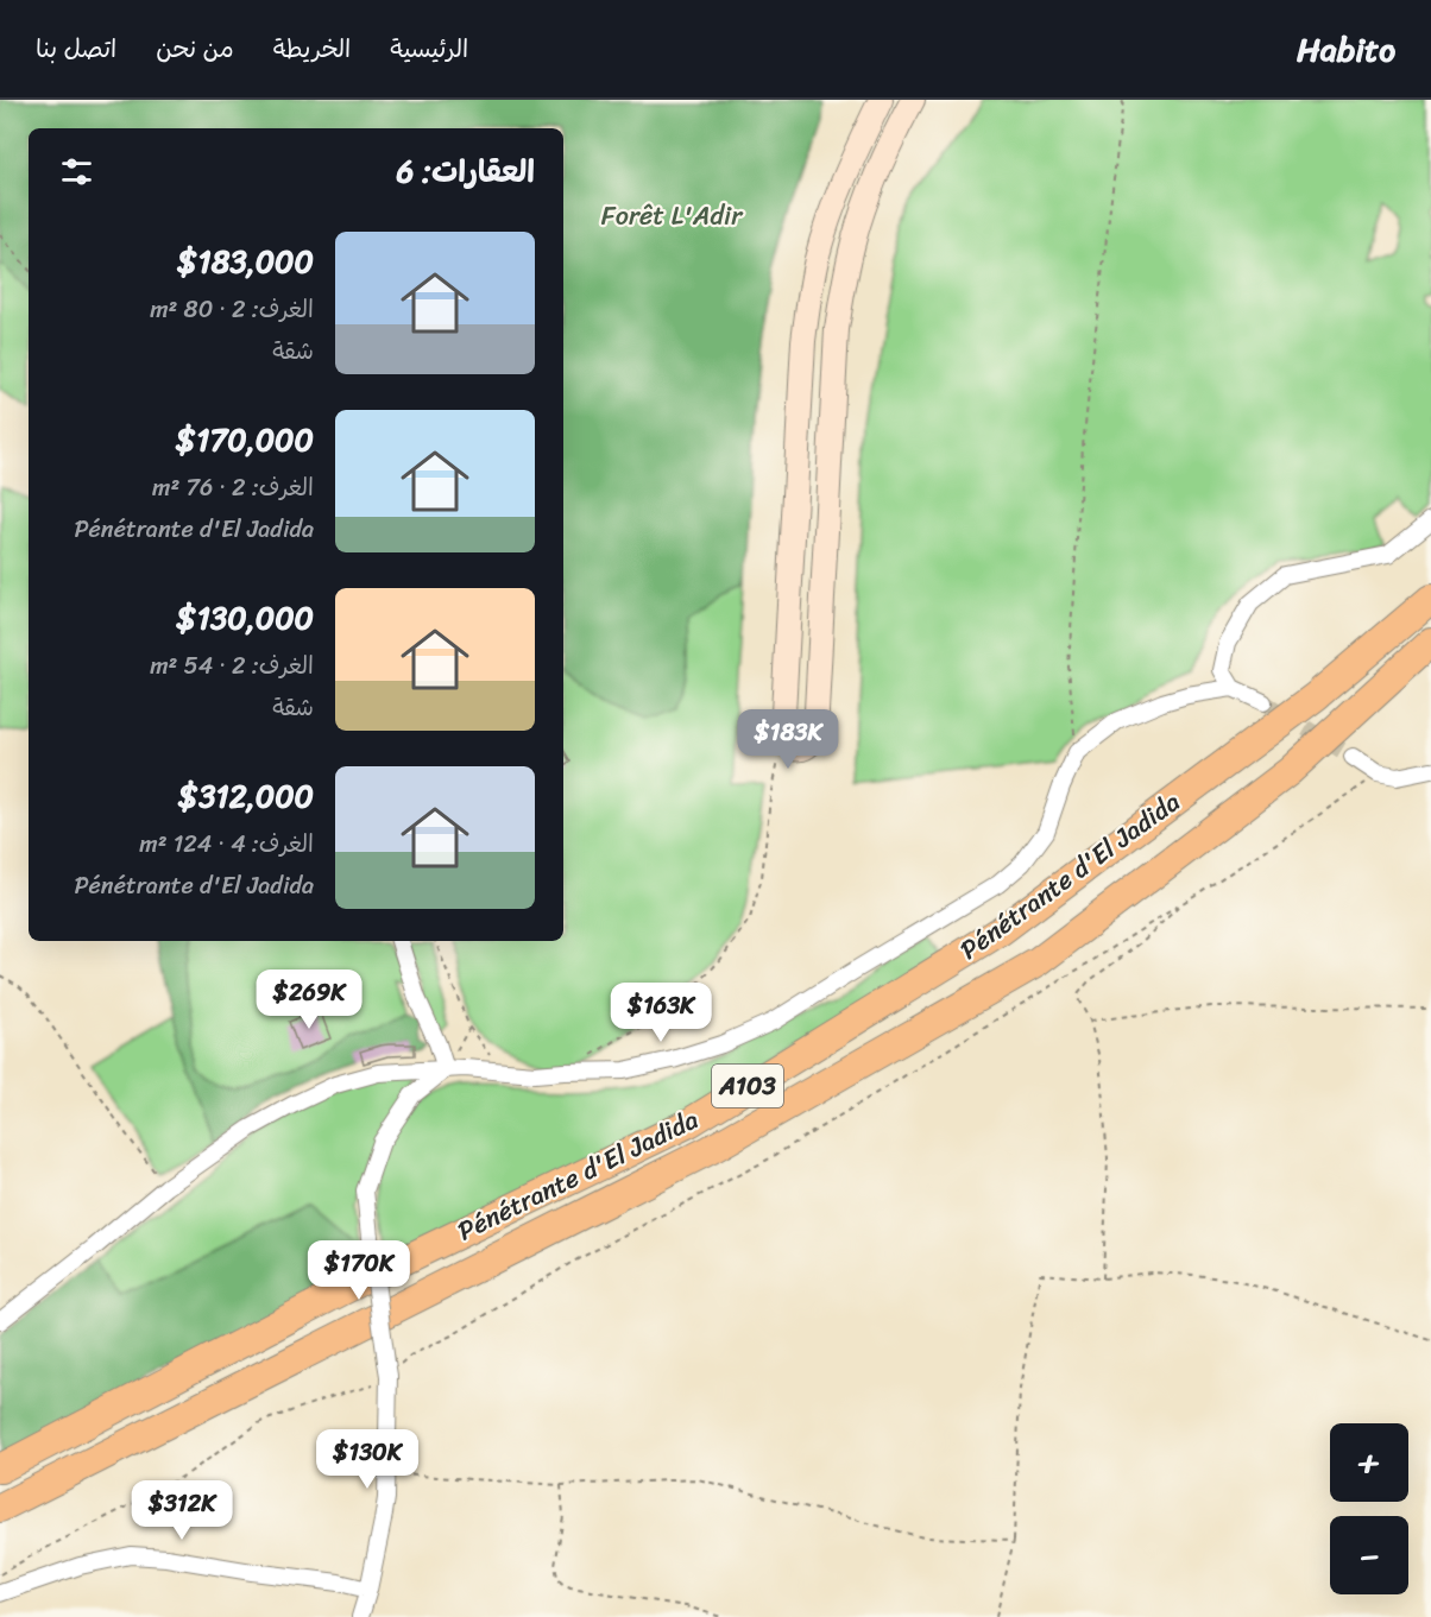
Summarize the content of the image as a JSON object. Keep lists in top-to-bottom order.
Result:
{
  "streets": {
    "highway": ["Pénétrante d'El Jadida", "A103"]
  },
  "parks": ["Forêt L'Adir"],
  "page": {
    "header": "Habito",
    "nav": [
      "الرئيسية",
      "الخريطة",
      "من نحن",
      "اتصل بنا"
    ],
    "heading": "العقارات: 6",
    "list": [
      {
        "name": "$183,000",
        "note": "الغرف: 2 · 80 m² · شقة"
      },
      {
        "name": "$170,000",
        "note": "الغرف: 2 · 76 m² · Pénétrante d'El Jadida"
      },
      {
        "name": "$130,000",
        "note": "الغرف: 2 · 54 m² · شقة"
      },
      {
        "name": "$312,000",
        "note": "الغرف: 4 · 124 m² · Pénétrante d'El Jadida"
      }
    ],
    "price": [
      "$183K",
      "$269K",
      "$163K",
      "$170K",
      "$130K",
      "$312K"
    ],
    "map_buttons": ["+", "−"]
  }
}
